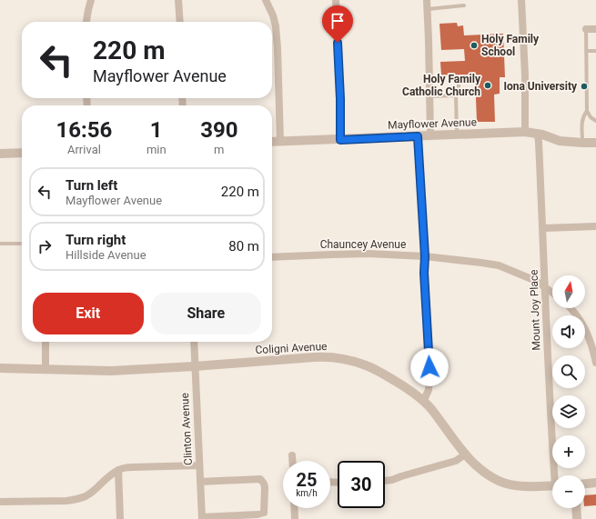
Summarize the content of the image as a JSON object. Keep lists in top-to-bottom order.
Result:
{
  "streets": {
    "street": [
      "Mayflower Avenue",
      "Chauncey Avenue",
      "Mount Joy Place",
      "Coligni Avenue",
      "Clinton Avenue"
    ]
  },
  "crossings": [
    ["Mayflower Avenue", "Mount Joy Place"],
    ["Chauncey Avenue", "Mount Joy Place"],
    ["Coligni Avenue", "Clinton Avenue"]
  ],
  "places": ["Holy Family School", "Holy Family Catholic Church", "Iona University"],
  "north": "top",
  "page": {
    "turn": ["220 m", "Mayflower Avenue"],
    "eta": [
      "16:56",
      "Arrival",
      "1",
      "min",
      "390",
      "m"
    ],
    "list": [
      {
        "name": "Turn left",
        "note": "Mayflower Avenue",
        "value": "220 m"
      },
      {
        "name": "Turn right",
        "note": "Hillside Avenue",
        "value": "80 m"
      }
    ],
    "map_buttons": ["+", "−"],
    "buttons": ["Exit", "Share"],
    "speed": "25 km/h",
    "limit": "30"
  }
}
